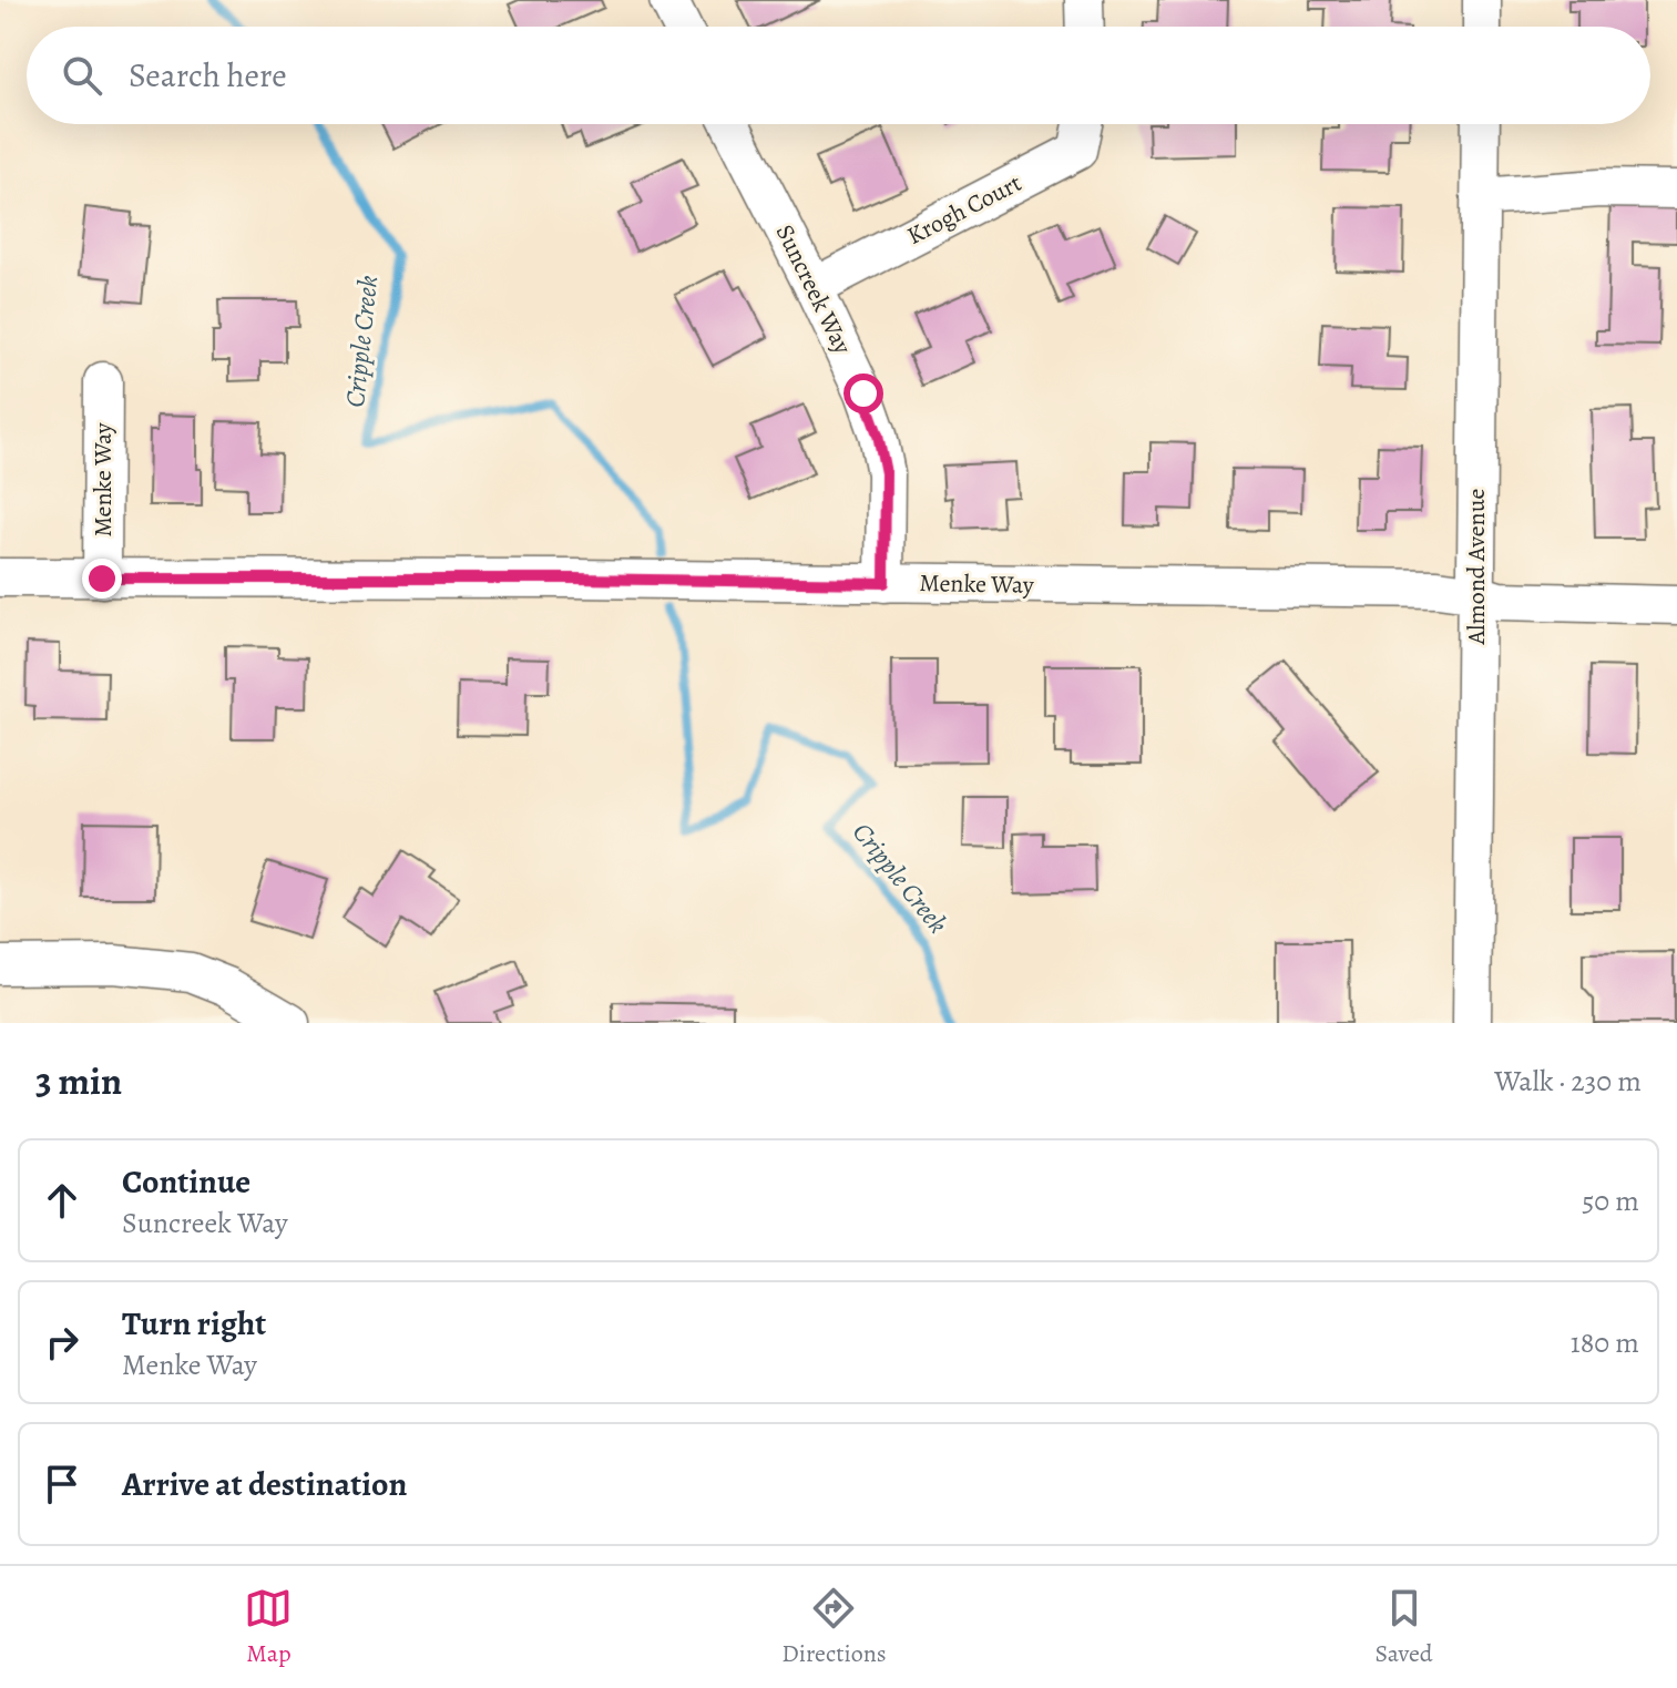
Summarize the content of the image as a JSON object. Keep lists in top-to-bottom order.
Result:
{
  "streets": {
    "street": [
      "Krogh Court",
      "Suncreek Way",
      "Menke Way",
      "Almond Avenue"
    ]
  },
  "crossings": [
    ["Krogh Court", "Suncreek Way"],
    ["Suncreek Way", "Menke Way"],
    ["Menke Way", "Almond Avenue"]
  ],
  "water": ["Cripple Creek"],
  "page": {
    "search": "Search here",
    "heading": ["3 min", "Walk · 230 m"],
    "list": [
      ["Continue", "Suncreek Way", "50 m"],
      ["Turn right", "Menke Way", "180 m"],
      "Arrive at destination"
    ],
    "nav": ["Map", "Directions", "Saved"]
  }
}
